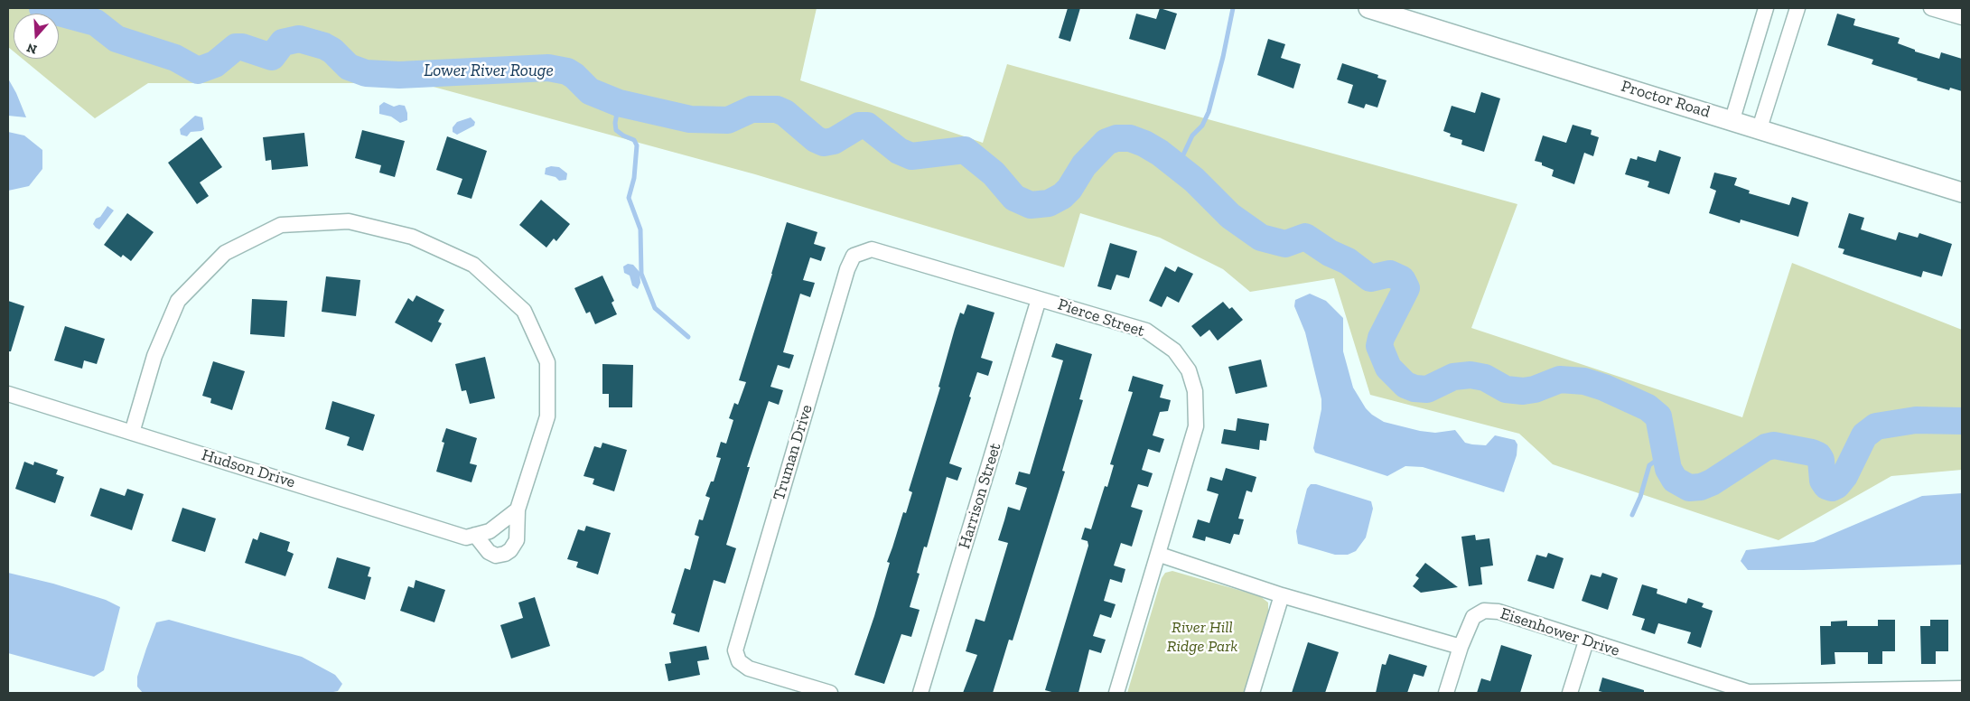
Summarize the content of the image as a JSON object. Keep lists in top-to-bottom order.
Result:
{
  "streets": {
    "street": [
      "Proctor Road",
      "Pierce Street",
      "Truman Drive",
      "Hudson Drive",
      "Harrison Street",
      "Eisenhower Drive"
    ]
  },
  "crossings": [
    ["Pierce Street", "Truman Drive"],
    ["Pierce Street", "Harrison Street"]
  ],
  "water": ["Lower River Rouge"],
  "parks": ["River Hill Ridge Park"],
  "north": "bottom"
}
